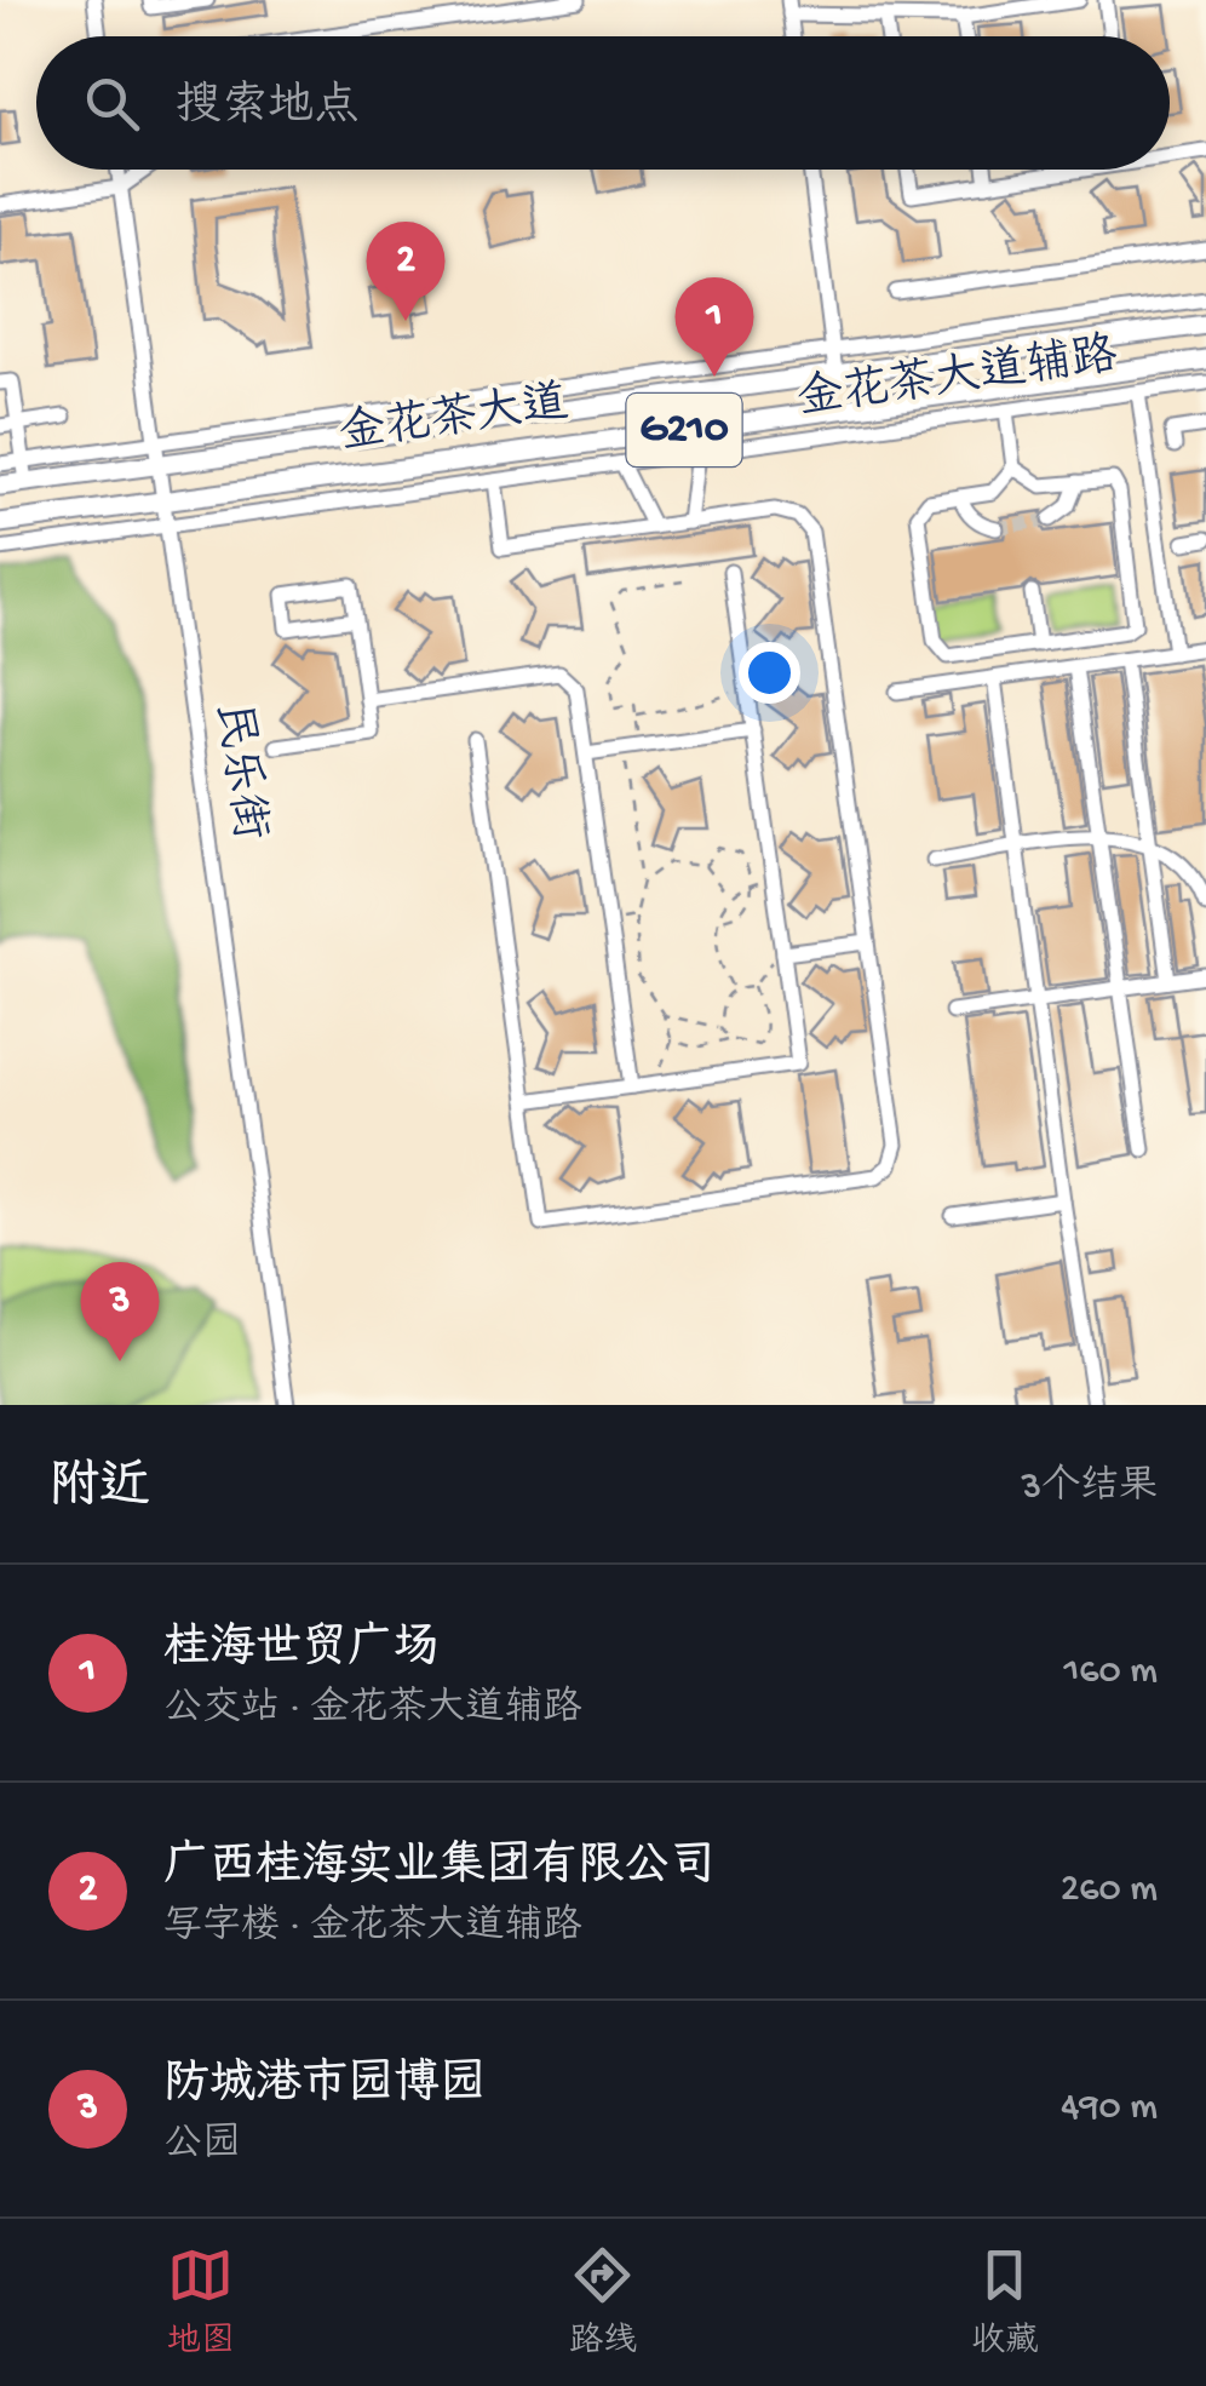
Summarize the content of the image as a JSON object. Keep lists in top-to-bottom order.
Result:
{
  "streets": {
    "highway": ["金花茶大道", "G210"],
    "street": ["金花茶大道辅路", "民乐街"]
  },
  "crossings": [
    ["金花茶大道辅路", "民乐街"],
    ["金花茶大道", "民乐街"]
  ],
  "page": {
    "search": "搜索地点",
    "pins": ["2", "1", "3"],
    "heading": ["附近", "3个结果"],
    "list": [
      {
        "mark": "1",
        "name": "桂海世贸广场",
        "note": "公交站 · 金花茶大道辅路",
        "value": "160 m"
      },
      {
        "mark": "2",
        "name": "广西桂海实业集团有限公司",
        "note": "写字楼 · 金花茶大道辅路",
        "value": "260 m"
      },
      {
        "mark": "3",
        "name": "防城港市园博园",
        "note": "公园",
        "value": "490 m"
      }
    ],
    "nav": ["地图", "路线", "收藏"]
  }
}
